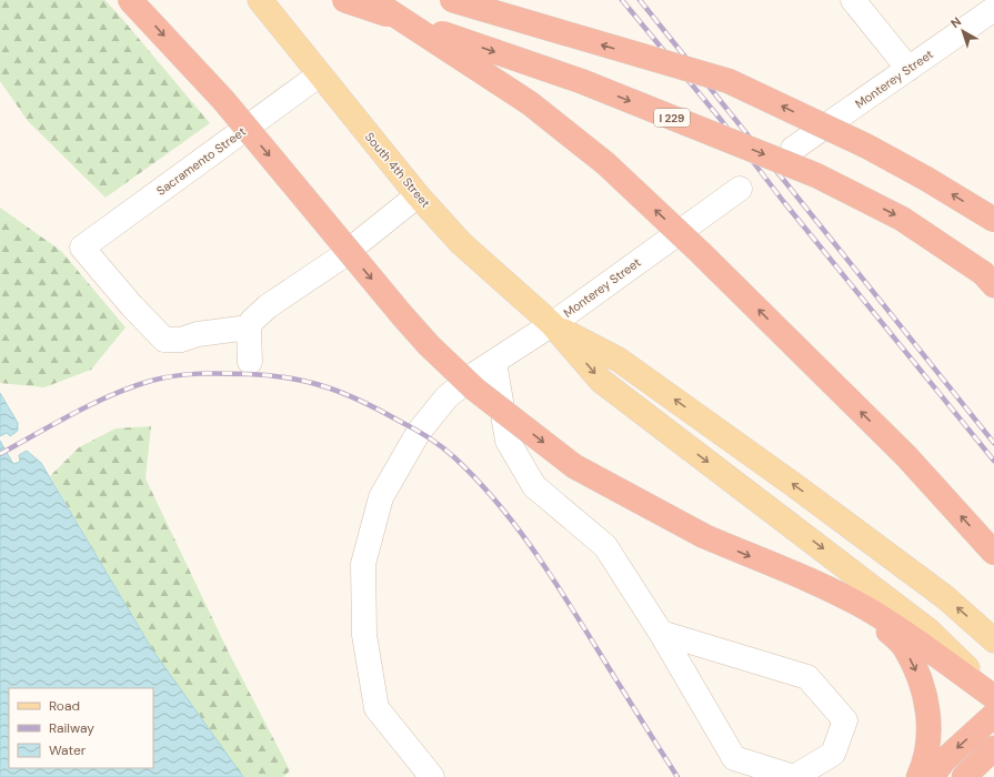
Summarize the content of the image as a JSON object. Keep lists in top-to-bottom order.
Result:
{
  "streets": {
    "highway": ["I 229"],
    "main road": ["South 4th Street"],
    "street": ["Monterey Street", "Sacramento Street"]
  },
  "crossings": [
    ["Monterey Street", "South 4th Street"],
    ["Sacramento Street", "South 4th Street"]
  ],
  "legend": ["Road", "Railway", "Water"],
  "north": "top left"
}
